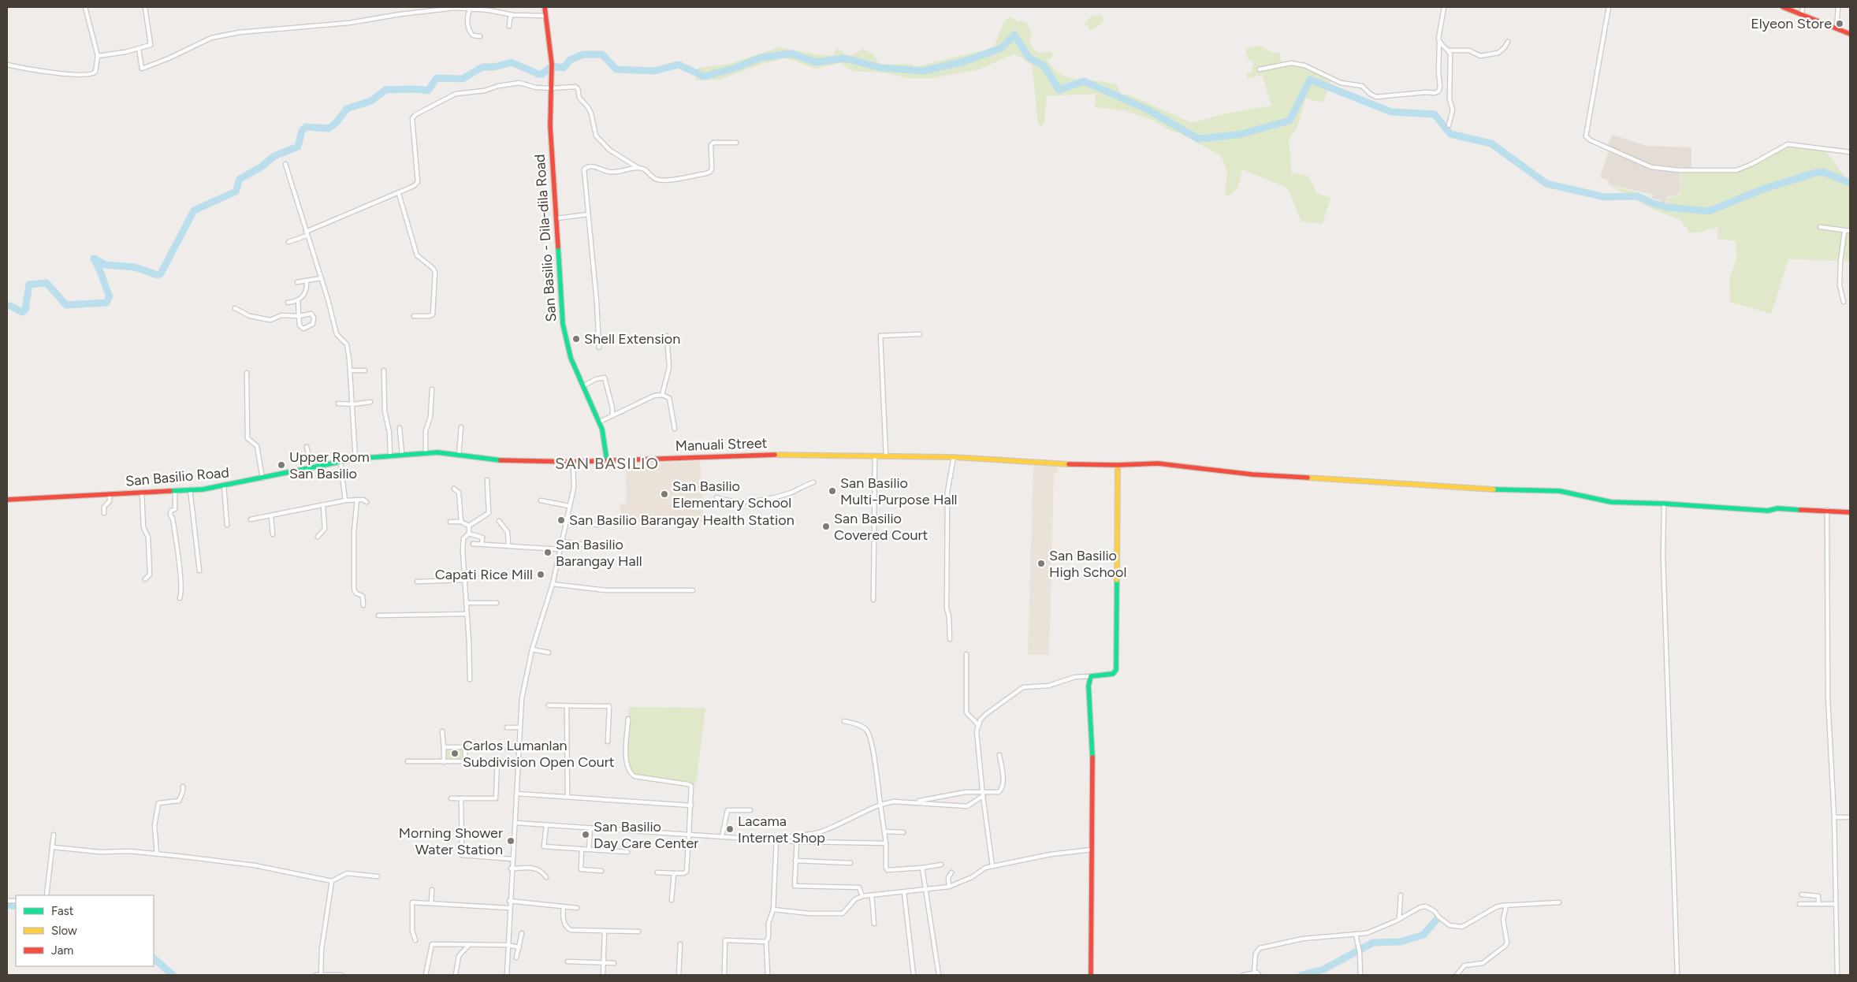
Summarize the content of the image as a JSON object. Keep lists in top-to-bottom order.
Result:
{
  "streets": {
    "street": ["San Basilio - Dila-dila Road", "Manuali Street", "San Basilio Road"]
  },
  "crossings": [
    ["San Basilio - Dila-dila Road", "Manuali Street"],
    ["San Basilio - Dila-dila Road", "San Basilio Road"],
    ["Manuali Street", "San Basilio Road"]
  ],
  "districts": ["SAN BASILIO"],
  "places": [
    "Elyeon Store",
    "Shell Extension",
    "Upper Room San Basilio",
    "San Basilio Multi-Purpose Hall",
    "San Basilio Elementary School",
    "San Basilio Barangay Health Station",
    "San Basilio Covered Court",
    "San Basilio Barangay Hall",
    "San Basilio High School",
    "Capati Rice Mill",
    "Carlos Lumanlan Subdivision Open Court",
    "Lacama Internet Shop",
    "San Basilio Day Care Center",
    "Morning Shower Water Station"
  ],
  "legend": ["Fast", "Slow", "Jam"]
}
